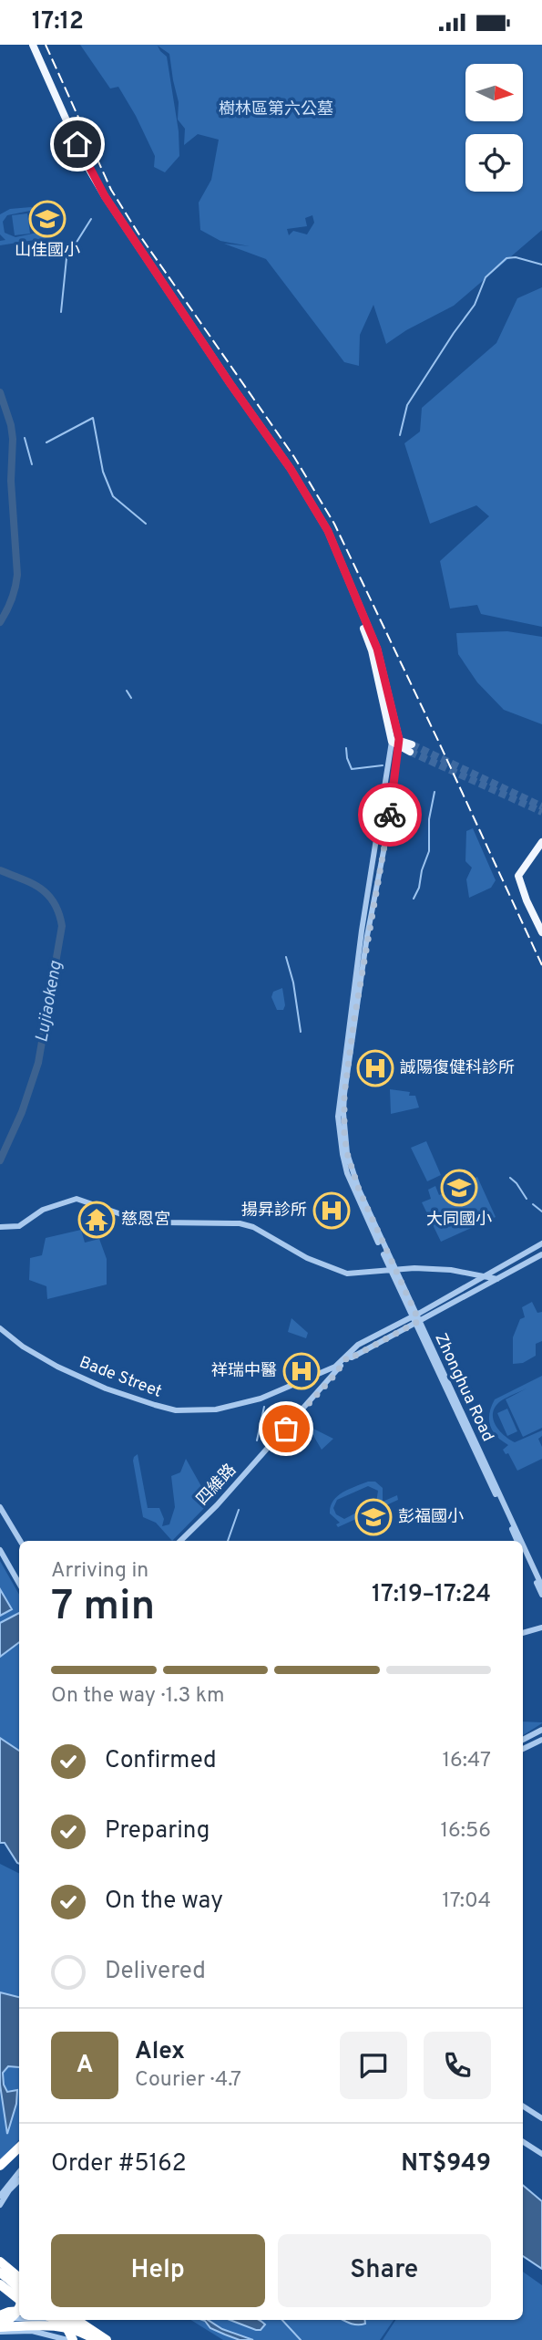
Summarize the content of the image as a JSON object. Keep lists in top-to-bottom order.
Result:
{
  "streets": {
    "street": ["Bade Street", "Zhonghua Road", "四維路"]
  },
  "crossings": [
    ["Bade Street", "Zhonghua Road"],
    ["Bade Street", "四維路"]
  ],
  "water": ["Lujiaokeng"],
  "parks": ["樹林區第六公墓"],
  "places": {
    "school or university": ["山佳國小", "大同國小", "彭福國小"],
    "hospital": ["誠陽復健科診所", "揚昇診所", "祥瑞中醫"],
    "temple": ["慈恩宮"]
  },
  "north": "right",
  "page": {
    "status": "17:12",
    "heading": ["7 min", "Arriving in", "17:19–17:24"],
    "panel": [
      "Alex",
      "Courier · 4.7",
      "Order #5162",
      "NT$949"
    ],
    "bar": "On the way · 1.3 km",
    "list": [
      ["Confirmed", "16:47"],
      ["Preparing", "16:56"],
      ["On the way", "17:04"],
      "Delivered"
    ],
    "round": "A",
    "buttons": ["Help", "Share"]
  }
}
